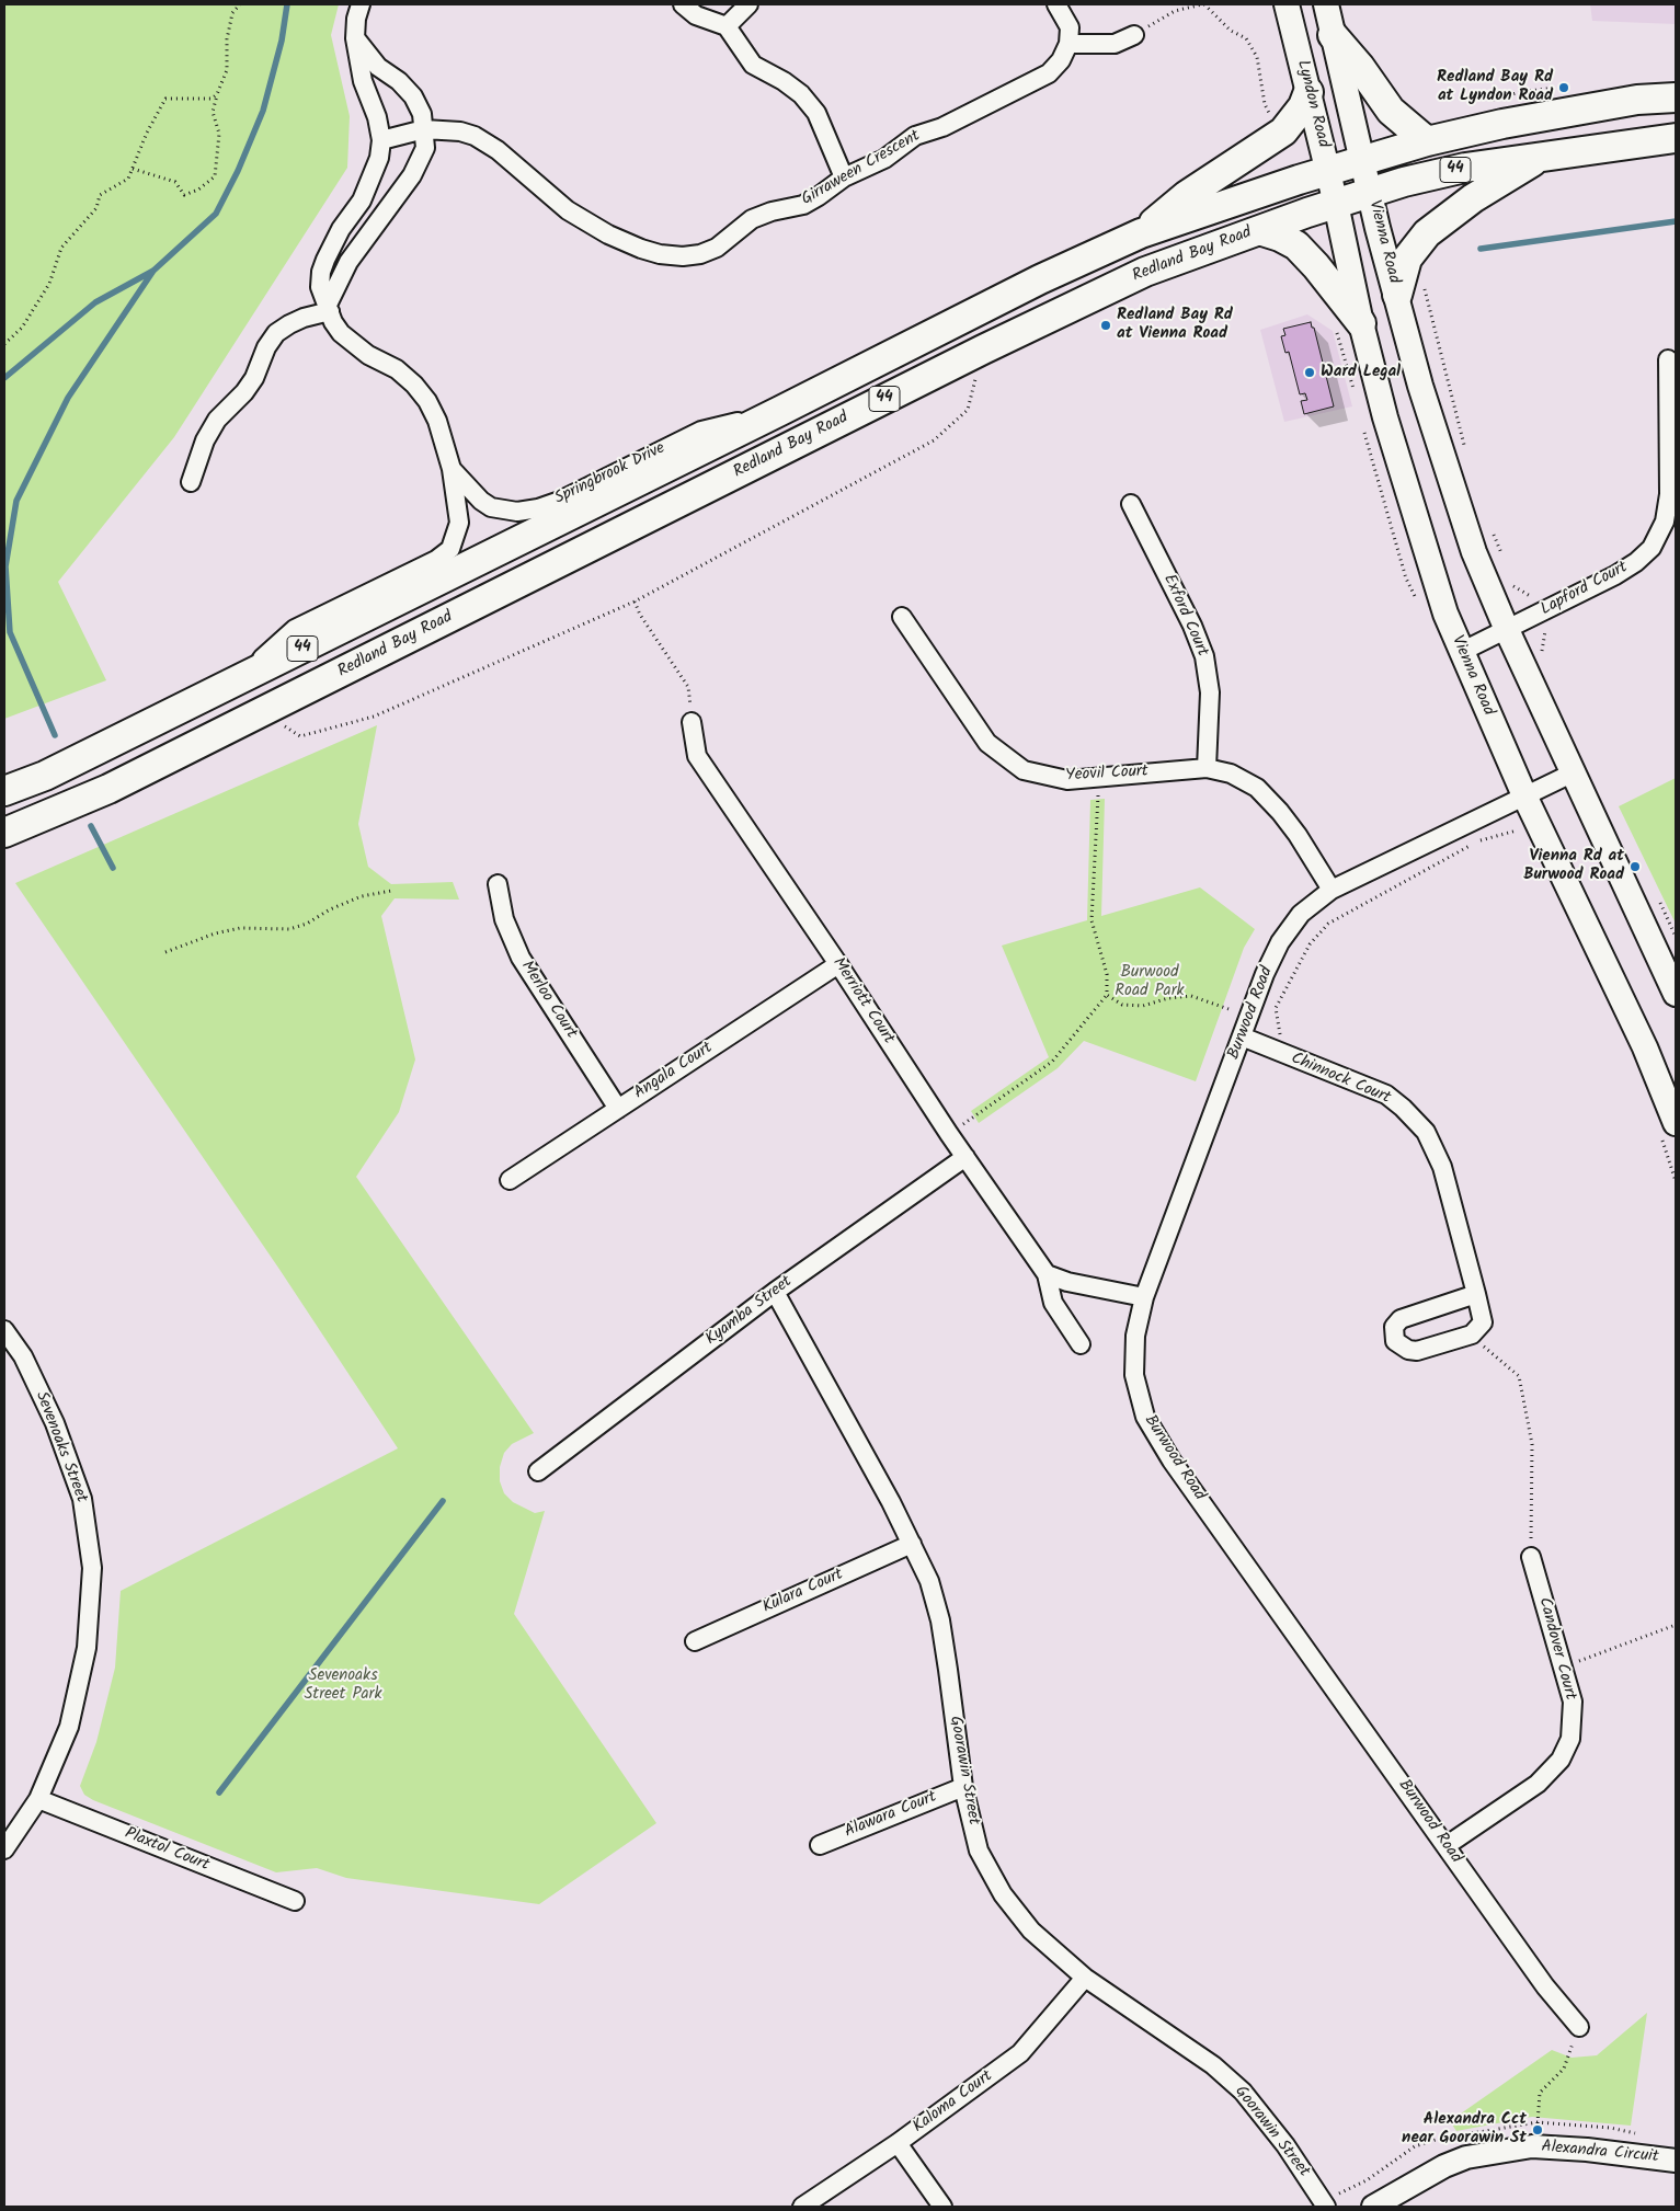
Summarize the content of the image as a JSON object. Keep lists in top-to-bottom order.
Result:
{
  "streets": {
    "main road": [
      "Lyndon Road",
      "44",
      "Vienna Road",
      "Redland Bay Road"
    ],
    "street": [
      "Girraween Crescent",
      "Springbrook Drive",
      "Lapford Court",
      "Exford Court",
      "Yeovil Court",
      "Merloo Court",
      "Merriott Court",
      "Burwood Road",
      "Angala Court",
      "Chinnock Court",
      "Kyamba Street",
      "Sevenoaks Street",
      "Kulara Court",
      "Candover Court",
      "Goorawin Street",
      "Alawara Court",
      "Plaxtol Court",
      "Kaloma Court",
      "Alexandra Circuit"
    ]
  },
  "crossings": [
    ["Lyndon Road", "44"],
    ["Lyndon Road", "Vienna Road"],
    ["Lyndon Road", "Redland Bay Road"],
    ["Girraween Crescent", "Springbrook Drive"],
    ["44", "Springbrook Drive"],
    ["Vienna Road", "Redland Bay Road"],
    ["Vienna Road", "Lapford Court"],
    ["Vienna Road", "Burwood Road"],
    ["Exford Court", "Yeovil Court"],
    ["Yeovil Court", "Burwood Road"],
    ["Merloo Court", "Angala Court"],
    ["Merriott Court", "Angala Court"],
    ["Merriott Court", "Kyamba Street"],
    ["Burwood Road", "Chinnock Court"],
    ["Burwood Road", "Candover Court"],
    ["Kyamba Street", "Goorawin Street"],
    ["Sevenoaks Street", "Plaxtol Court"],
    ["Kulara Court", "Goorawin Street"],
    ["Goorawin Street", "Alawara Court"],
    ["Goorawin Street", "Kaloma Court"]
  ],
  "parks": ["Burwood Road Park", "Sevenoaks Street Park"],
  "places": [
    "Redland Bay Rd at Lyndon Road",
    "Redland Bay Rd at Vienna Road",
    "Ward Legal",
    "Vienna Rd at Burwood Road",
    "Alexandra Cct near Goorawin St"
  ]
}
